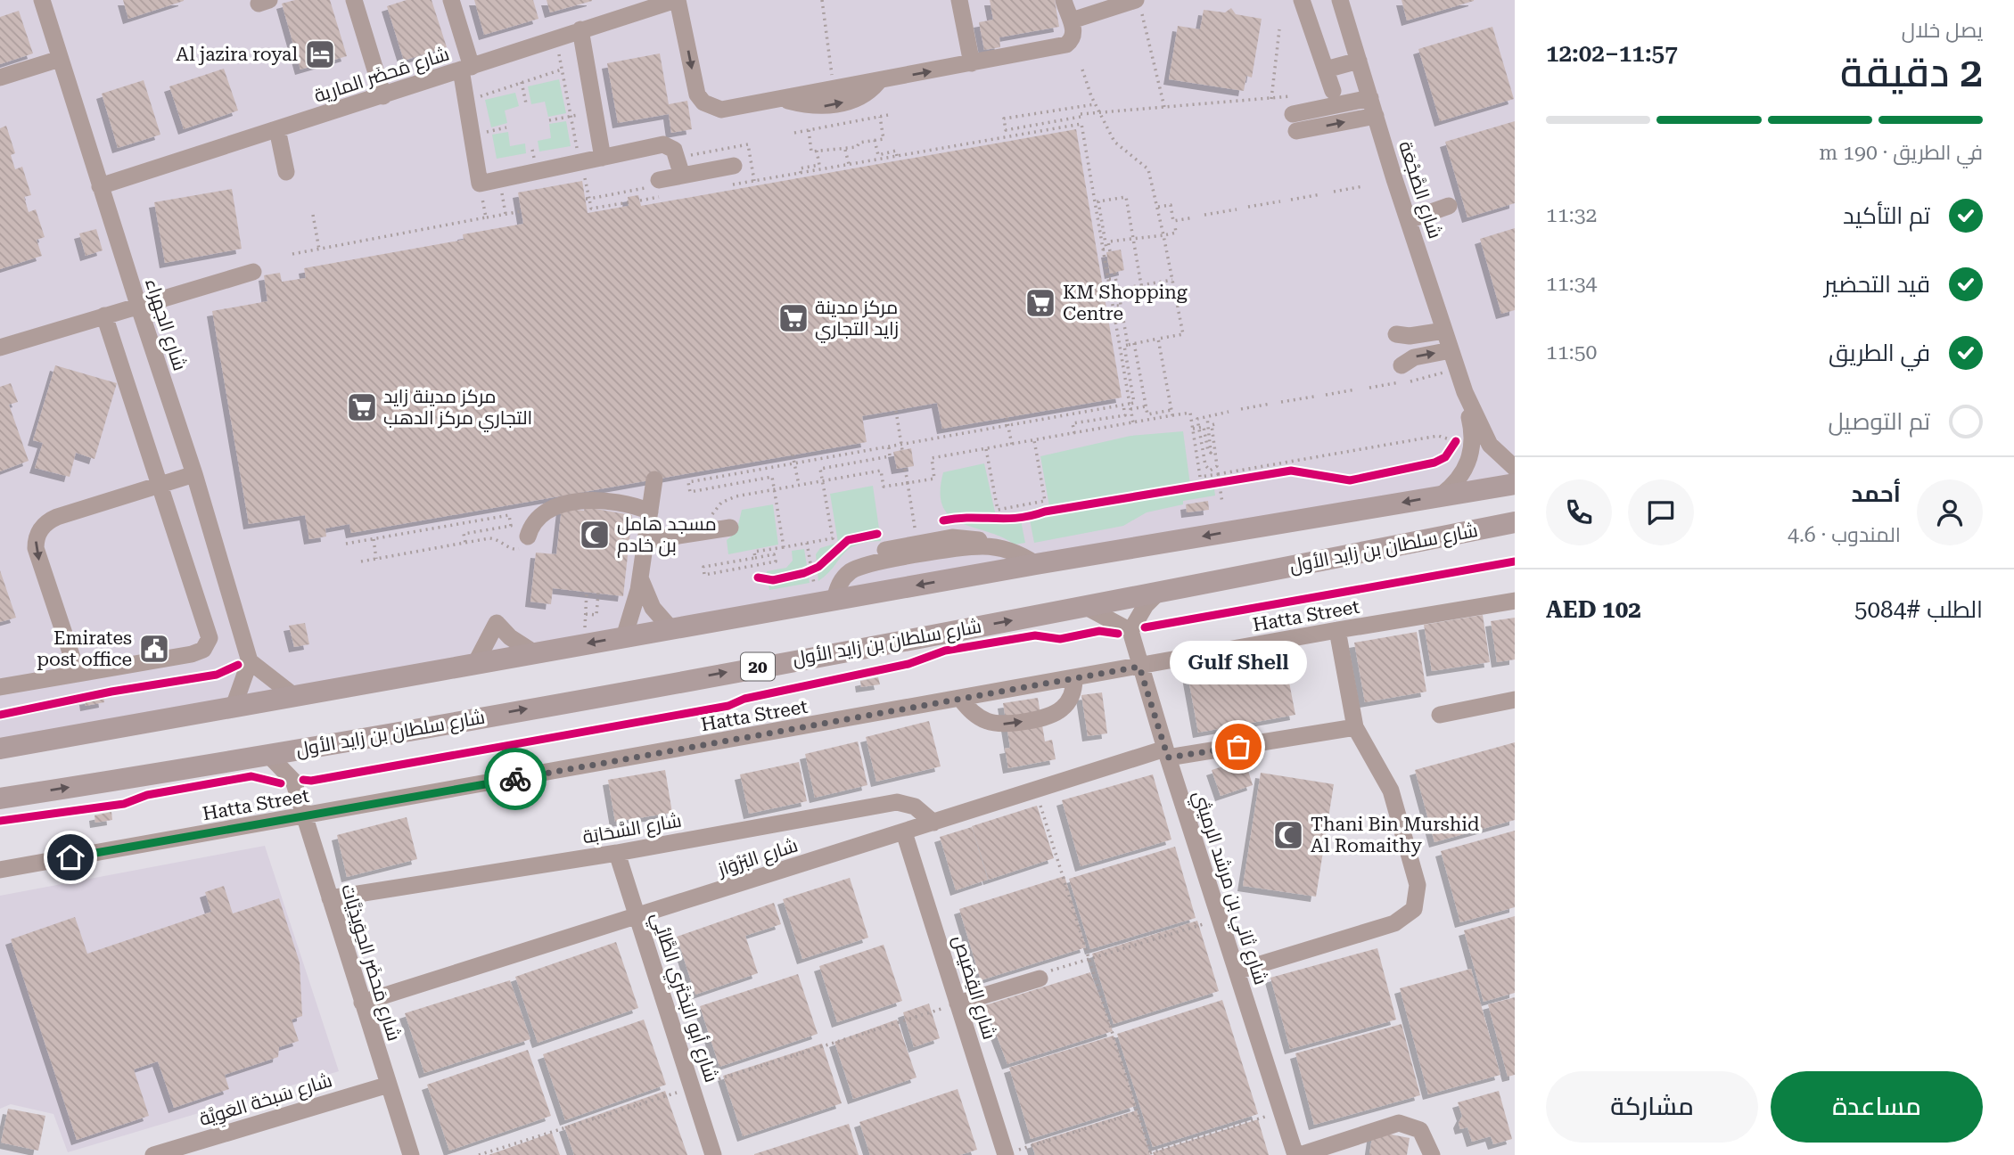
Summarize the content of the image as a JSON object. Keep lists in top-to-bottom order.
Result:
{
  "streets": {
    "main road": ["شارع سلطان بن زايد الأول", "20"],
    "street": [
      "شارع مَحضَر المارية",
      "شارع الصَّجْعَة",
      "شارع الجهراء",
      "Hatta Street",
      "شارع السَّحَابَة",
      "شارع البُرْوَاز",
      "شارع ثاني بن مرشد الرميثي",
      "شارع مَحضَر الحِوَيذِيَّات",
      "شارع القِصَيص",
      "شارع أبو البَختَرِي الطَّائِي",
      "شارع سَبخة العَوِيَّة"
    ]
  },
  "crossings": [
    ["شارع مَحضَر المارية", "شارع الجهراء"],
    ["شارع سلطان بن زايد الأول", "شارع مَحضَر الحِوَيذِيَّات"],
    ["Hatta Street", "شارع ثاني بن مرشد الرميثي"],
    ["Hatta Street", "شارع مَحضَر الحِوَيذِيَّات"],
    ["شارع السَّحَابَة", "شارع البُرْوَاز"],
    ["شارع السَّحَابَة", "شارع مَحضَر الحِوَيذِيَّات"],
    ["شارع السَّحَابَة", "شارع أبو البَختَرِي الطَّائِي"],
    ["شارع البُرْوَاز", "شارع ثاني بن مرشد الرميثي"],
    ["شارع البُرْوَاز", "شارع مَحضَر الحِوَيذِيَّات"],
    ["شارع البُرْوَاز", "شارع القِصَيص"],
    ["شارع البُرْوَاز", "شارع أبو البَختَرِي الطَّائِي"],
    ["شارع مَحضَر الحِوَيذِيَّات", "شارع سَبخة العَوِيَّة"]
  ],
  "places": {
    "hotel": ["Al jazira royal"],
    "supermarket": ["KM Shopping Centre", "مركز مدينة زايد التجاري", "مركز مدينة زايد التجاري مركز الدهب"],
    "mosque": ["مسجد هامل بن خادم", "Thani Bin Murshid Al Romaithy"],
    "public building": ["Emirates post office"],
    "other": ["Gulf Shell"]
  },
  "page": {
    "heading": ["2 دقيقة", "يصل خلال", "11:57–12:02"],
    "panel": [
      "أحمد",
      "المندوب · 4.6",
      "الطلب #5084",
      "AED 102"
    ],
    "bar": "في الطريق · 190 m",
    "list": [
      ["تم التأكيد", "11:32"],
      ["قيد التحضير", "11:34"],
      ["في الطريق", "11:50"],
      "تم التوصيل"
    ],
    "bubble": "Gulf Shell",
    "buttons": ["مساعدة", "مشاركة"]
  }
}
